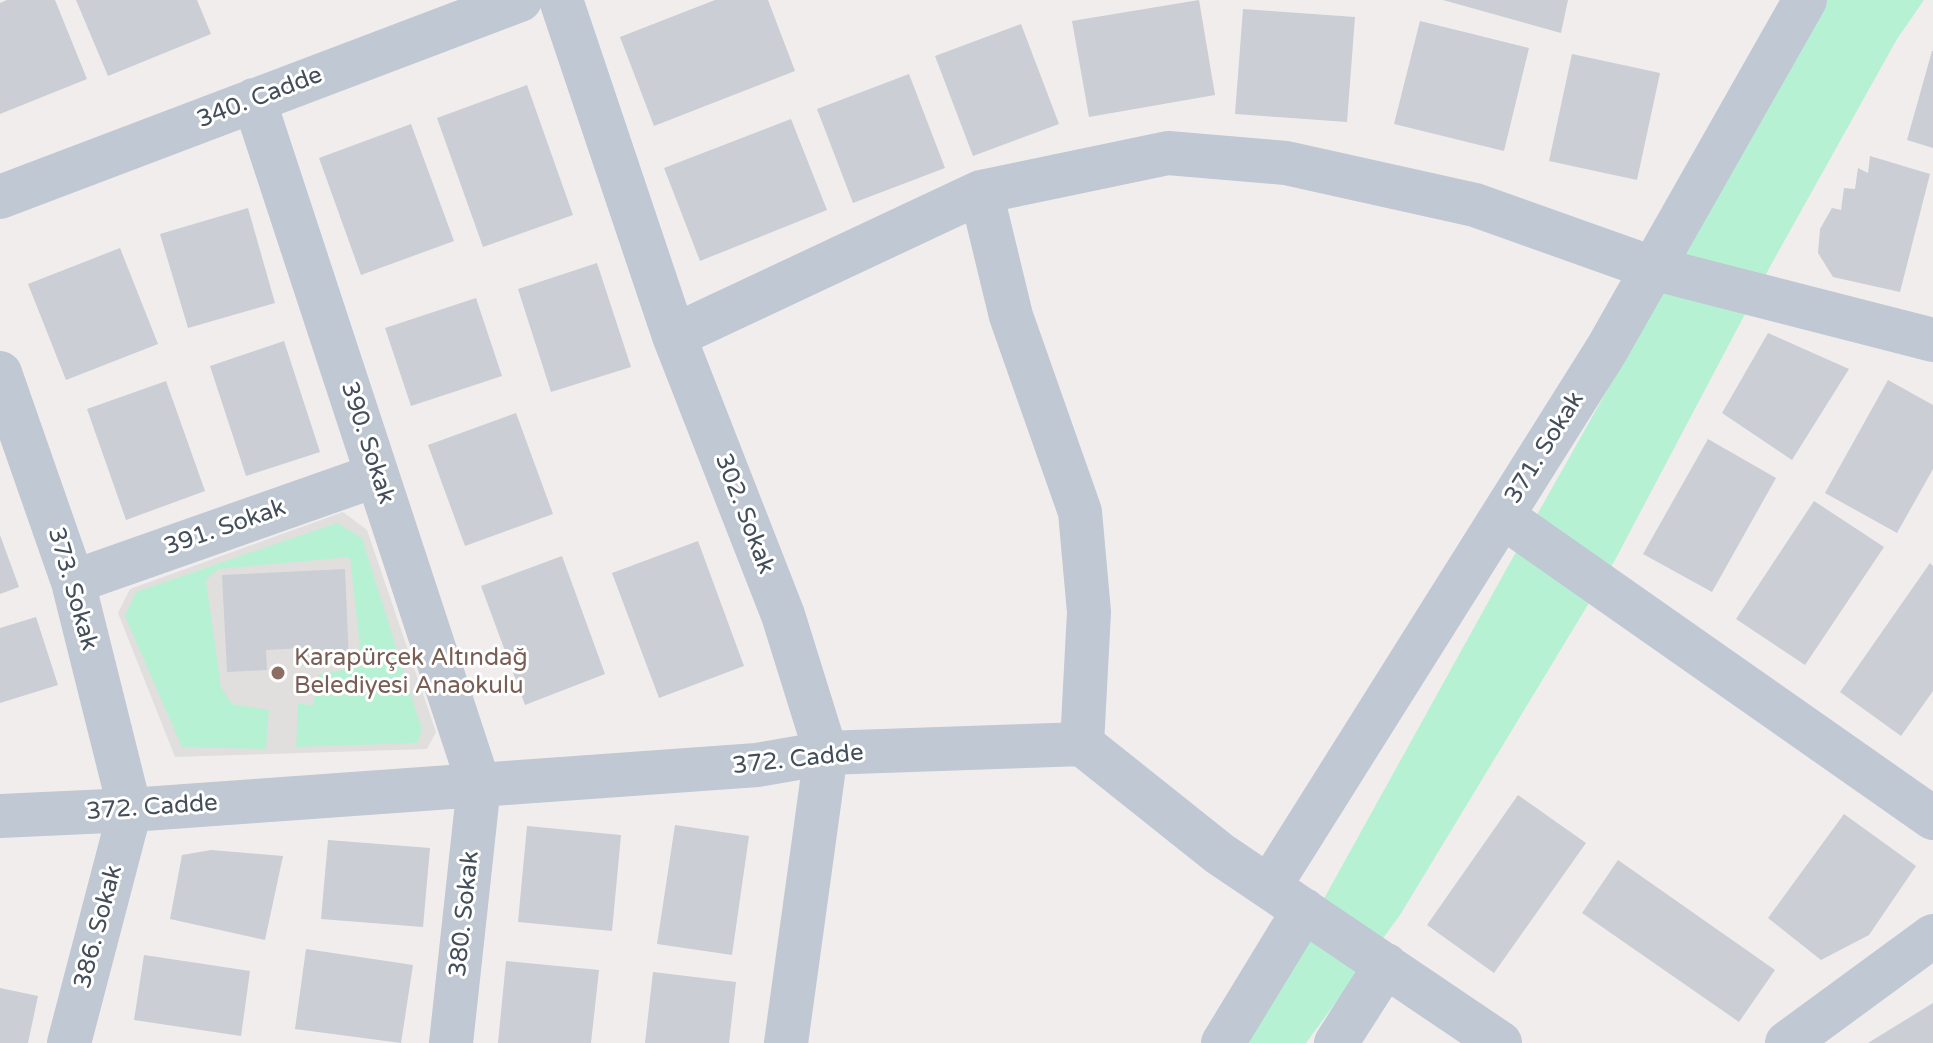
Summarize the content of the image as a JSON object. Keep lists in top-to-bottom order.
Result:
{
  "streets": {
    "street": [
      "340. Cadde",
      "390. Sokak",
      "371. Sokak",
      "302. Sokak",
      "391. Sokak",
      "373. Sokak",
      "372. Cadde",
      "380. Sokak",
      "386. Sokak"
    ]
  },
  "crossings": [
    ["340. Cadde", "390. Sokak"],
    ["390. Sokak", "391. Sokak"],
    ["390. Sokak", "372. Cadde"],
    ["390. Sokak", "380. Sokak"],
    ["302. Sokak", "372. Cadde"],
    ["391. Sokak", "373. Sokak"],
    ["373. Sokak", "372. Cadde"],
    ["373. Sokak", "386. Sokak"],
    ["372. Cadde", "380. Sokak"],
    ["372. Cadde", "386. Sokak"]
  ],
  "places": ["Karapürçek Altındağ Belediyesi Anaokulu"]
}
